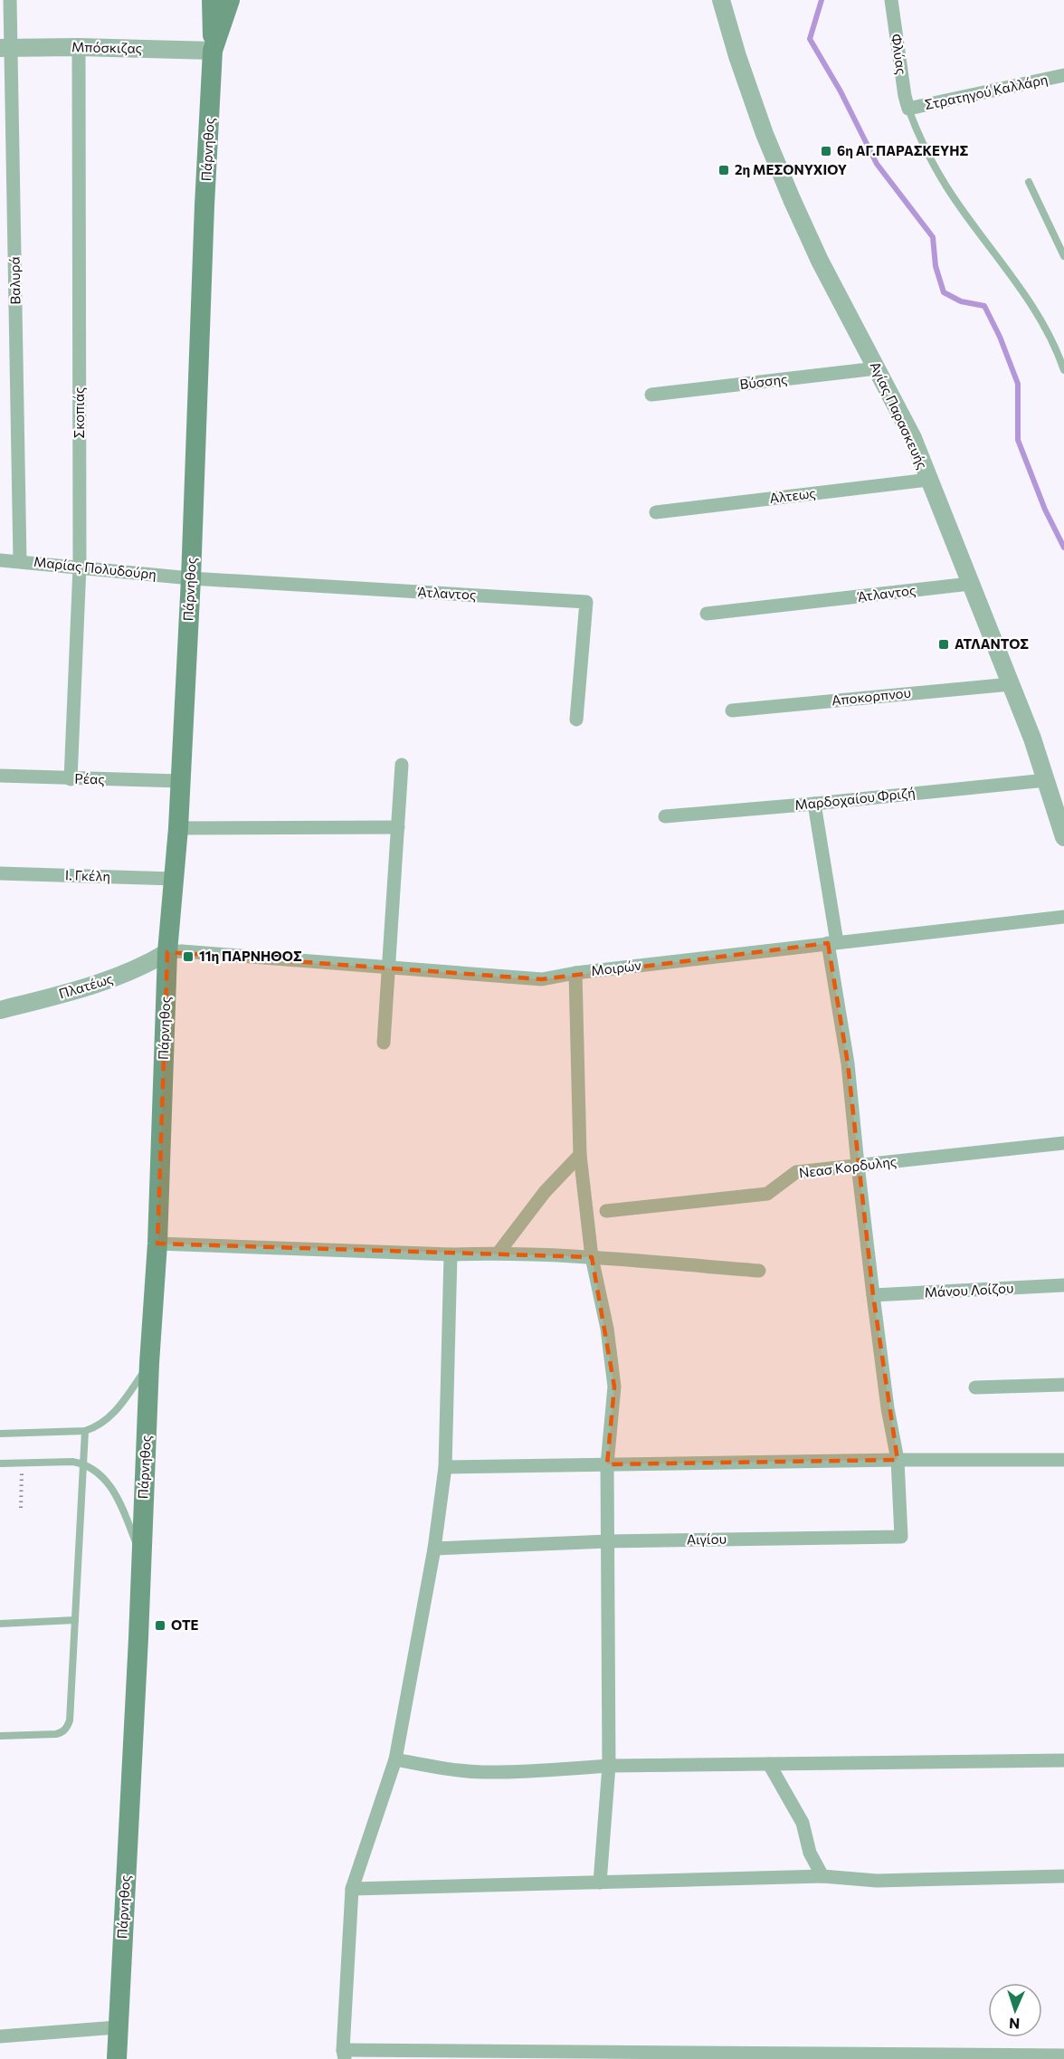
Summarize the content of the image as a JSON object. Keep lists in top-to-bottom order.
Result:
{
  "streets": {
    "main road": ["Πάρνηθος"],
    "street": [
      "Μπόσκιζας",
      "Φλύας",
      "Στρατηγού Καλλάρη",
      "Βαλυρά",
      "Βύσσης",
      "Σκοπιάς",
      "Αγίας Παρασκευής",
      "Αλτεως",
      "Μαρίας Πολυδούρη",
      "Άτλαντος",
      "Αποκορπνου",
      "Ρέας",
      "Μαρδοχαίου Φριζή",
      "Ι. Γκέλη",
      "Μοιρών",
      "Πλατέως",
      "Νεασ Κορδυλης",
      "Μάνου Λοίζου",
      "Αιγίου"
    ]
  },
  "crossings": [
    ["Μπόσκιζας", "Πάρνηθος"],
    ["Μπόσκιζας", "Βαλυρά"],
    ["Μπόσκιζας", "Σκοπιάς"],
    ["Φλύας", "Στρατηγού Καλλάρη"],
    ["Πάρνηθος", "Μαρίας Πολυδούρη"],
    ["Πάρνηθος", "Άτλαντος"],
    ["Πάρνηθος", "Ρέας"],
    ["Πάρνηθος", "Ι. Γκέλη"],
    ["Πάρνηθος", "Μοιρών"],
    ["Πάρνηθος", "Πλατέως"],
    ["Βαλυρά", "Μαρίας Πολυδούρη"],
    ["Βύσσης", "Αγίας Παρασκευής"],
    ["Σκοπιάς", "Μαρίας Πολυδούρη"],
    ["Σκοπιάς", "Ρέας"],
    ["Αγίας Παρασκευής", "Αλτεως"],
    ["Αγίας Παρασκευής", "Άτλαντος"],
    ["Αγίας Παρασκευής", "Αποκορπνου"],
    ["Αγίας Παρασκευής", "Μαρδοχαίου Φριζή"],
    ["Μαρίας Πολυδούρη", "Άτλαντος"],
    ["Μοιρών", "Πλατέως"]
  ],
  "places": {
    "transit": [
      "6η ΑΓ.ΠΑΡΑΣΚΕΥΗΣ",
      "2η ΜΕΣΟΝΥΧΙΟΥ",
      "ΑΤΛΑΝΤΟΣ",
      "11η ΠΑΡΝΗΘΟΣ",
      "ΟΤΕ"
    ]
  },
  "north": "bottom"
}
